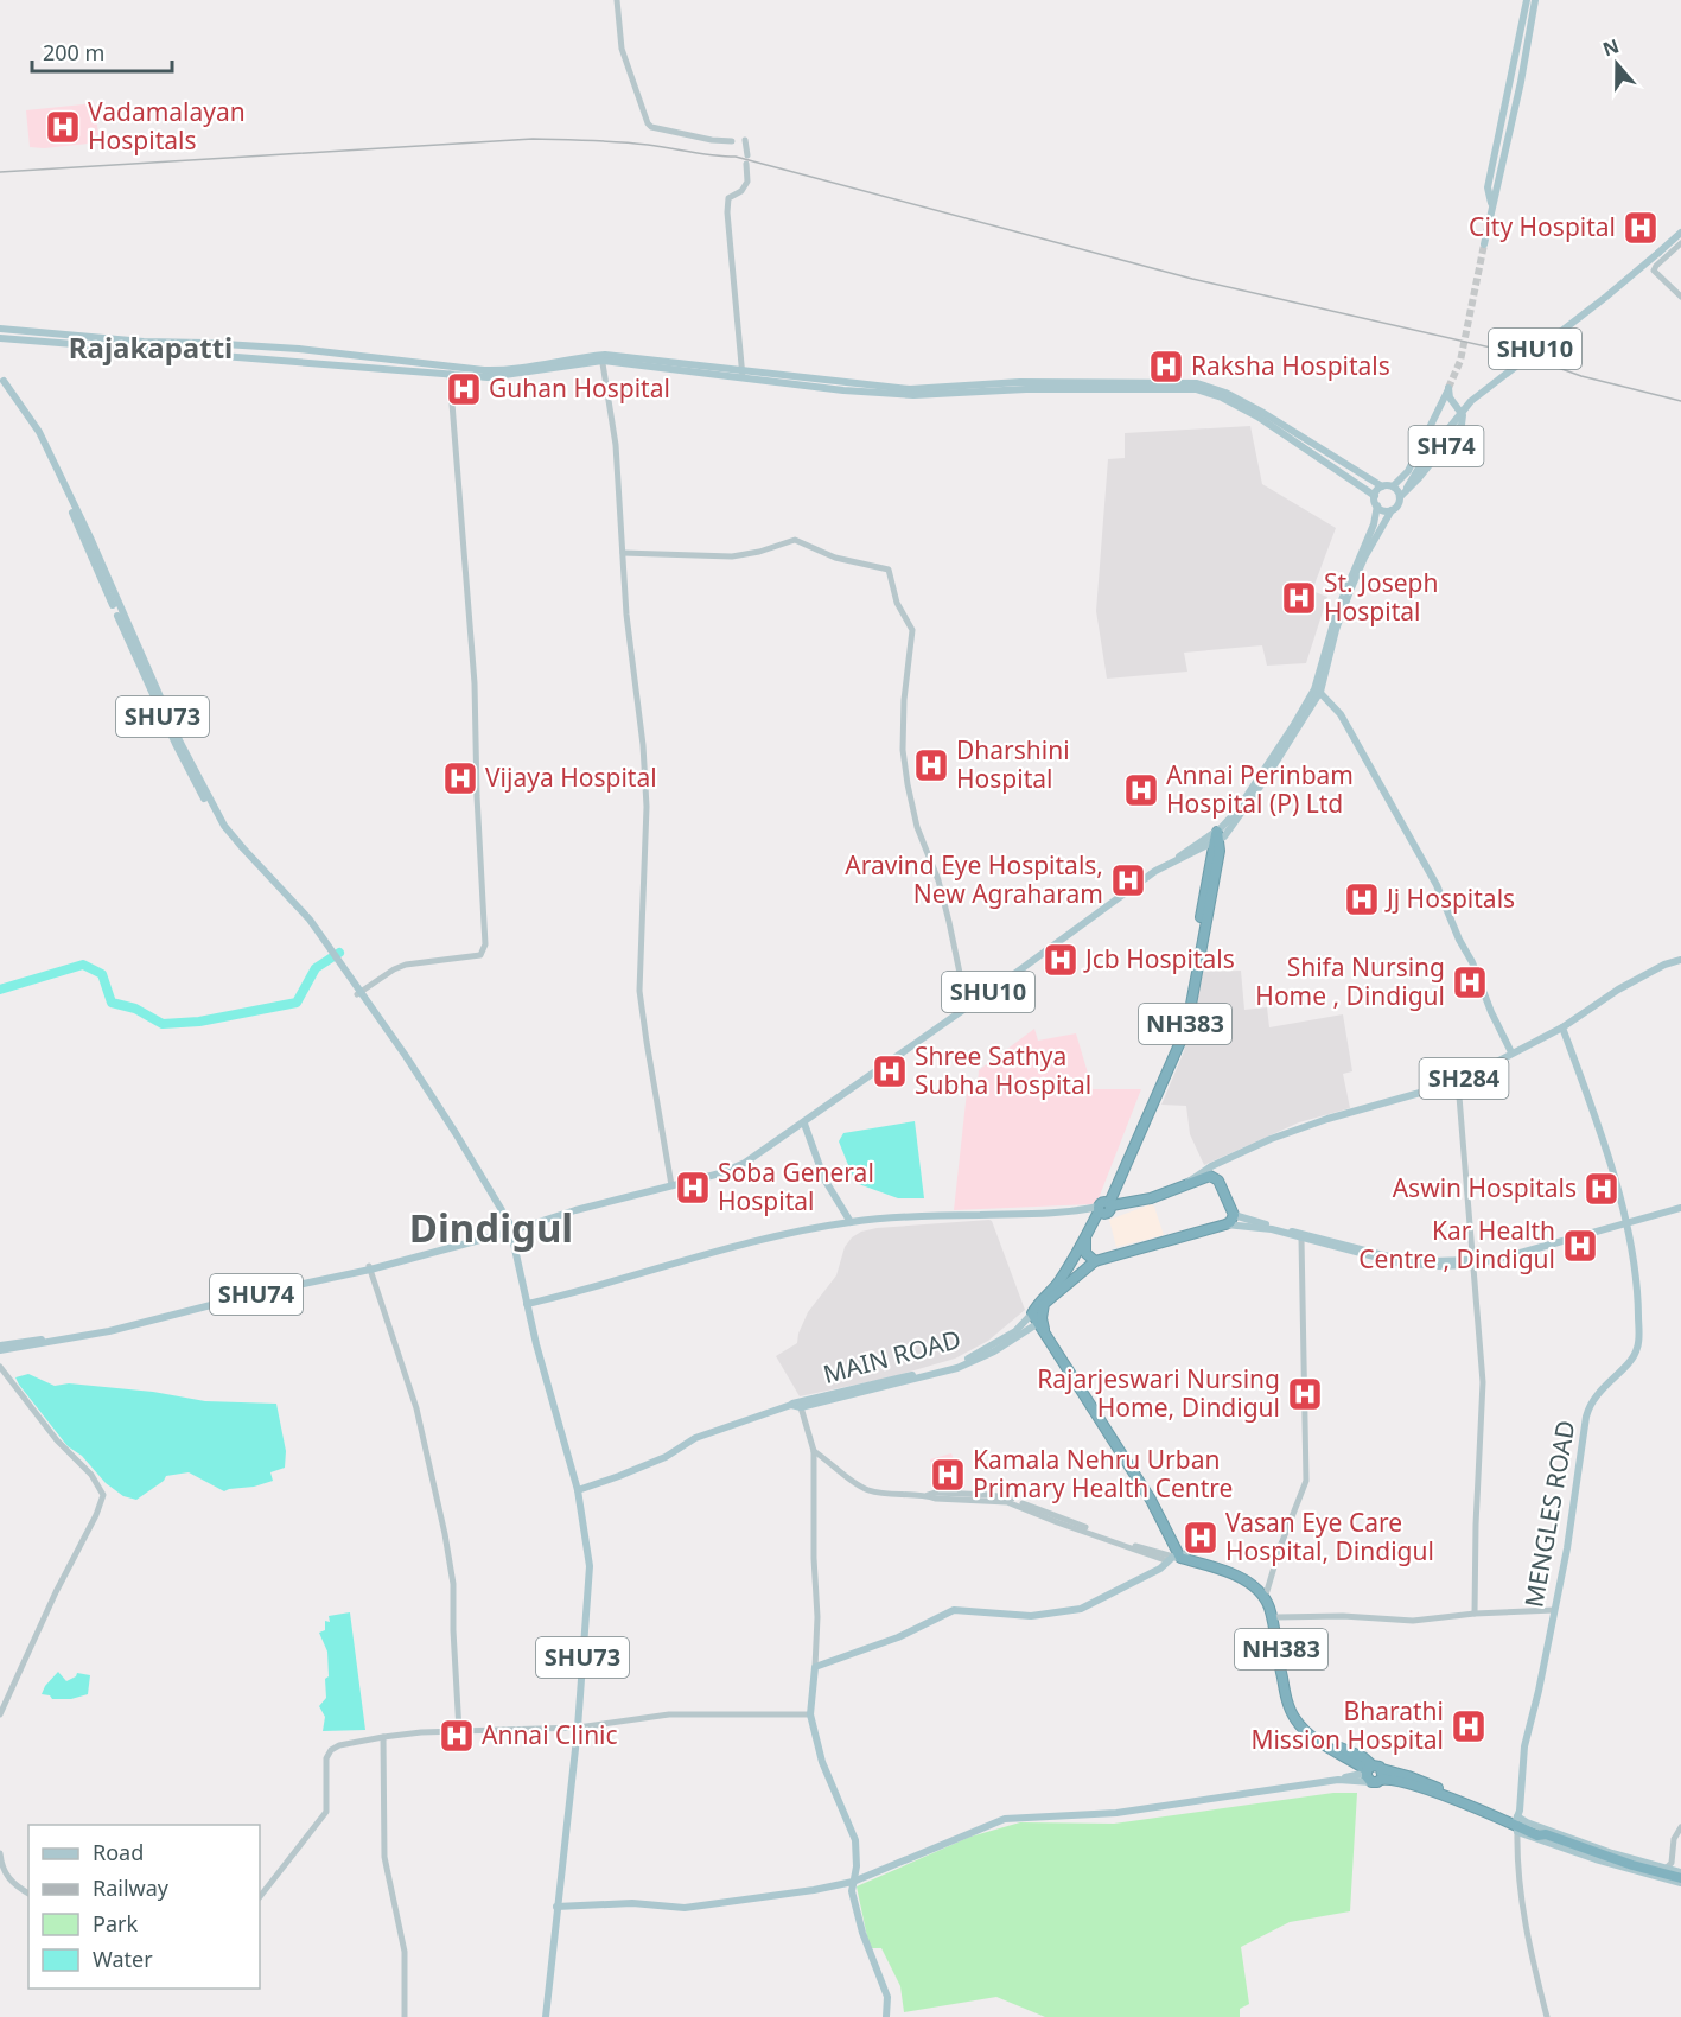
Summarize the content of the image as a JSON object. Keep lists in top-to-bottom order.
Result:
{
  "streets": {
    "highway": ["NH383"],
    "main road": [
      "SHU10",
      "SH74",
      "SHU73",
      "SH284",
      "SHU74",
      "MAIN ROAD",
      "MENGLES ROAD"
    ]
  },
  "crossings": [
    ["SHU10", "SH74"],
    ["SHU10", "SHU73"],
    ["SHU10", "NH383"],
    ["SHU10", "SHU74"],
    ["SHU73", "SHU74"],
    ["SHU73", "MAIN ROAD"],
    ["NH383", "MENGLES ROAD"],
    ["SH284", "MENGLES ROAD"]
  ],
  "districts": ["Rajakapatti", "Dindigul"],
  "places": {
    "hospital": [
      "Vadamalayan Hospitals",
      "City Hospital",
      "Raksha Hospitals",
      "Guhan Hospital",
      "St. Joseph Hospital",
      "Dharshini Hospital",
      "Vijaya Hospital",
      "Annai Perinbam Hospital (P) Ltd",
      "Aravind Eye Hospitals, New Agraharam",
      "Jj Hospitals",
      "Jcb Hospitals",
      "Shifa Nursing Home , Dindigul",
      "Shree Sathya Subha Hospital",
      "Soba General Hospital",
      "Aswin Hospitals",
      "Kar Health Centre , Dindigul",
      "Rajarjeswari Nursing Home, Dindigul",
      "Kamala Nehru Urban Primary Health Centre",
      "Vasan Eye Care Hospital, Dindigul",
      "Bharathi Mission Hospital",
      "Annai Clinic"
    ]
  },
  "legend": [
    "Road",
    "Railway",
    "Park",
    "Water"
  ],
  "scale_bar": "200 m",
  "north": "top"
}
